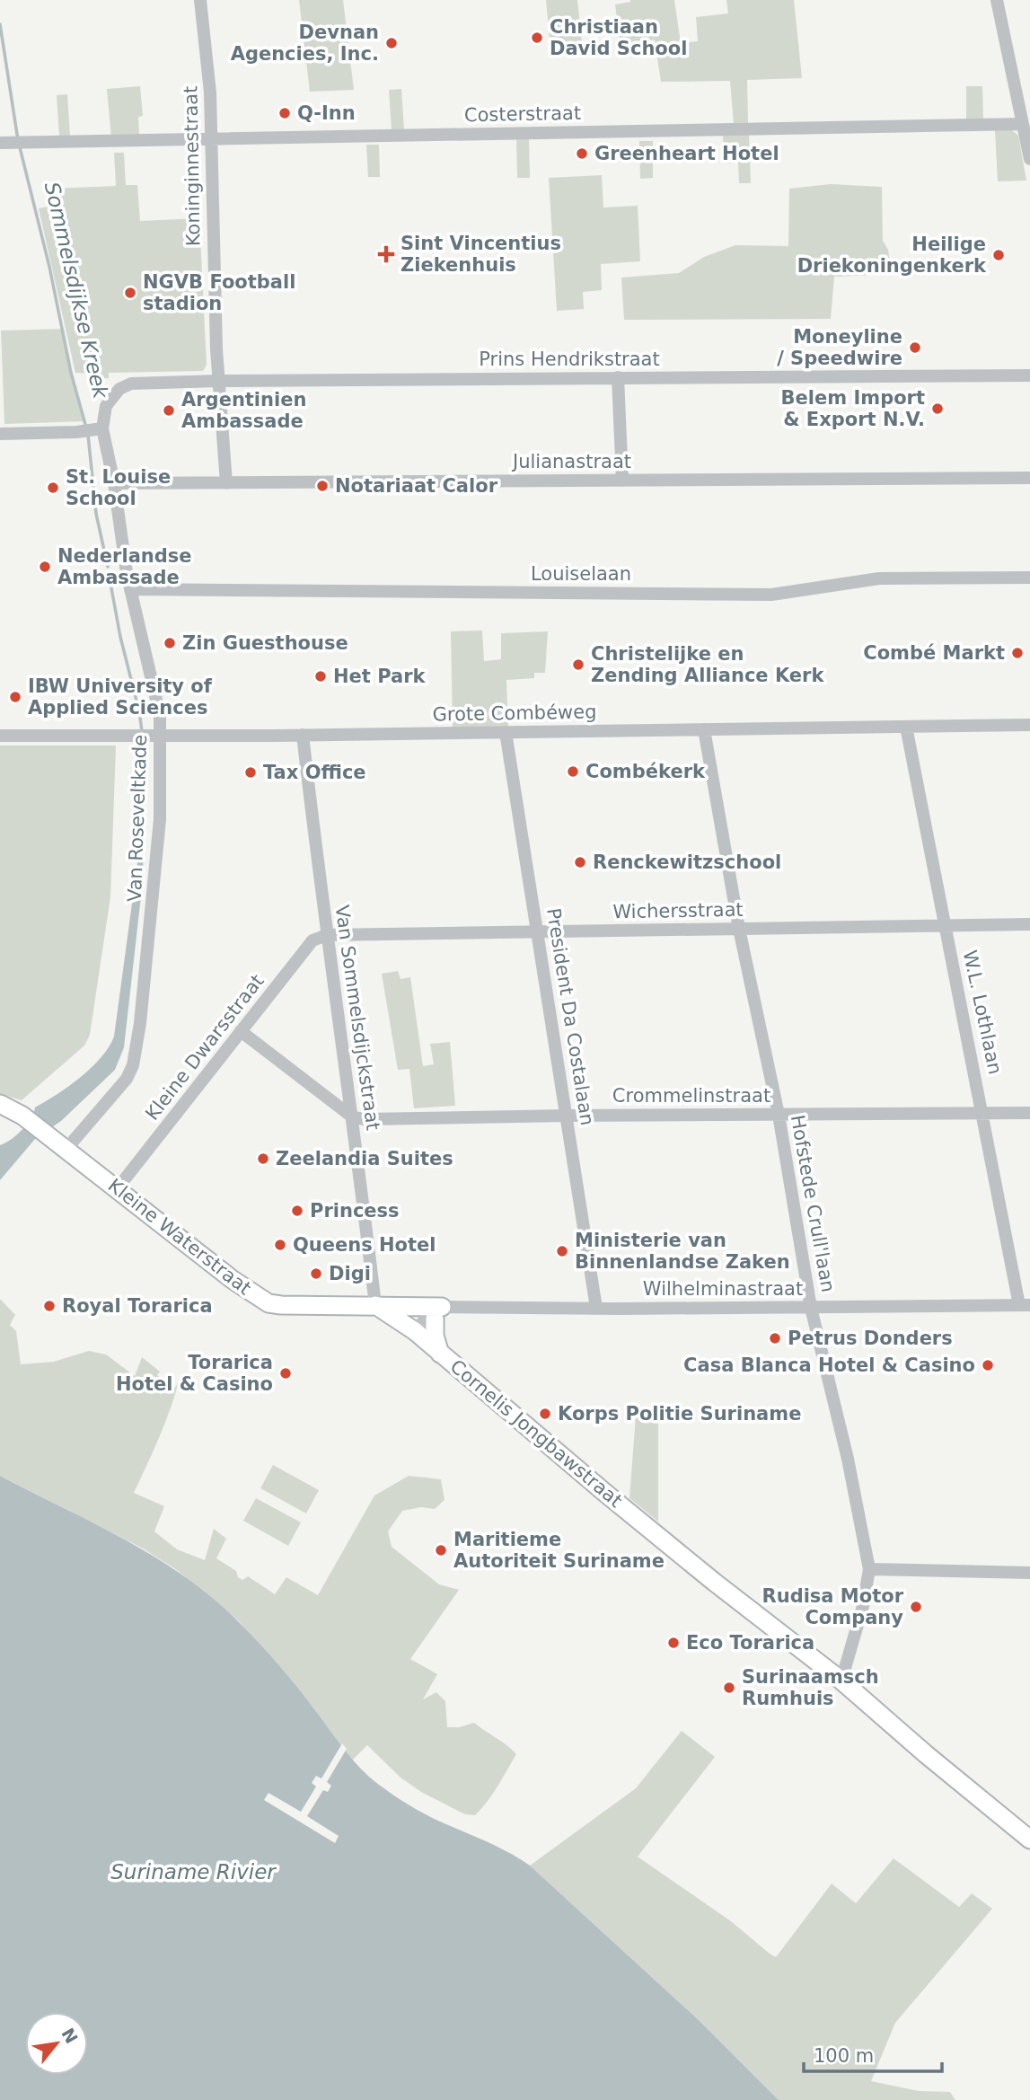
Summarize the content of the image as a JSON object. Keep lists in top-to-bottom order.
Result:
{
  "streets": {
    "main road": ["Kleine Waterstraat", "Cornelis Jongbawstraat"],
    "street": [
      "Costerstraat",
      "Koninginnestraat",
      "Prins Hendrikstraat",
      "Julianastraat",
      "Louiselaan",
      "Grote Combéweg",
      "Van Roseveltkade",
      "Wichersstraat",
      "W.L. Lothlaan",
      "President Da Costalaan",
      "Van Sommelsdijckstraat",
      "Kleine Dwarsstraat",
      "Crommelinstraat",
      "Hofstede Crull'laan",
      "Wilhelminastraat"
    ]
  },
  "crossings": [
    ["Costerstraat", "Koninginnestraat"],
    ["Koninginnestraat", "Prins Hendrikstraat"],
    ["Koninginnestraat", "Julianastraat"],
    ["Prins Hendrikstraat", "Van Roseveltkade"],
    ["Julianastraat", "Van Roseveltkade"],
    ["Louiselaan", "Van Roseveltkade"],
    ["Grote Combéweg", "Van Roseveltkade"],
    ["Grote Combéweg", "W.L. Lothlaan"],
    ["Grote Combéweg", "President Da Costalaan"],
    ["Grote Combéweg", "Van Sommelsdijckstraat"],
    ["Grote Combéweg", "Hofstede Crull'laan"],
    ["Van Roseveltkade", "Kleine Waterstraat"],
    ["Wichersstraat", "W.L. Lothlaan"],
    ["Wichersstraat", "President Da Costalaan"],
    ["Wichersstraat", "Van Sommelsdijckstraat"],
    ["Wichersstraat", "Kleine Dwarsstraat"],
    ["Wichersstraat", "Hofstede Crull'laan"],
    ["W.L. Lothlaan", "Crommelinstraat"],
    ["W.L. Lothlaan", "Wilhelminastraat"],
    ["President Da Costalaan", "Crommelinstraat"],
    ["President Da Costalaan", "Wilhelminastraat"],
    ["Van Sommelsdijckstraat", "Kleine Dwarsstraat"],
    ["Van Sommelsdijckstraat", "Crommelinstraat"],
    ["Van Sommelsdijckstraat", "Kleine Waterstraat"],
    ["Kleine Dwarsstraat", "Kleine Waterstraat"],
    ["Crommelinstraat", "Hofstede Crull'laan"],
    ["Hofstede Crull'laan", "Wilhelminastraat"],
    ["Hofstede Crull'laan", "Cornelis Jongbawstraat"],
    ["Kleine Waterstraat", "Wilhelminastraat"]
  ],
  "water": ["Sommelsdijkse Kreek", "Suriname Rivier"],
  "places": {
    "other": [
      "Christiaan David School",
      "Devnan Agencies, Inc.",
      "Q-Inn",
      "Greenheart Hotel",
      "Heilige Driekoningenkerk",
      "NGVB Football stadion",
      "Moneyline / Speedwire",
      "Belem Import & Export N.V.",
      "Argentinien Ambassade",
      "Notariaat Calor",
      "St. Louise School",
      "Nederlandse Ambassade",
      "Zin Guesthouse",
      "Combé Markt",
      "Christelijke en Zending Alliance Kerk",
      "Het Park",
      "IBW University of Applied Sciences",
      "Combékerk",
      "Tax Office",
      "Renckewitzschool",
      "Zeelandia Suites",
      "Princess",
      "Queens Hotel",
      "Ministerie van Binnenlandse Zaken",
      "Digi",
      "Royal Torarica",
      "Petrus Donders",
      "Casa Blanca Hotel & Casino",
      "Torarica Hotel & Casino",
      "Korps Politie Suriname",
      "Maritieme Autoriteit Suriname",
      "Rudisa Motor Company",
      "Eco Torarica",
      "Surinaamsch Rumhuis"
    ],
    "health": ["Sint Vincentius Ziekenhuis"]
  },
  "scale_bar": "100 m",
  "north": "top right"
}
